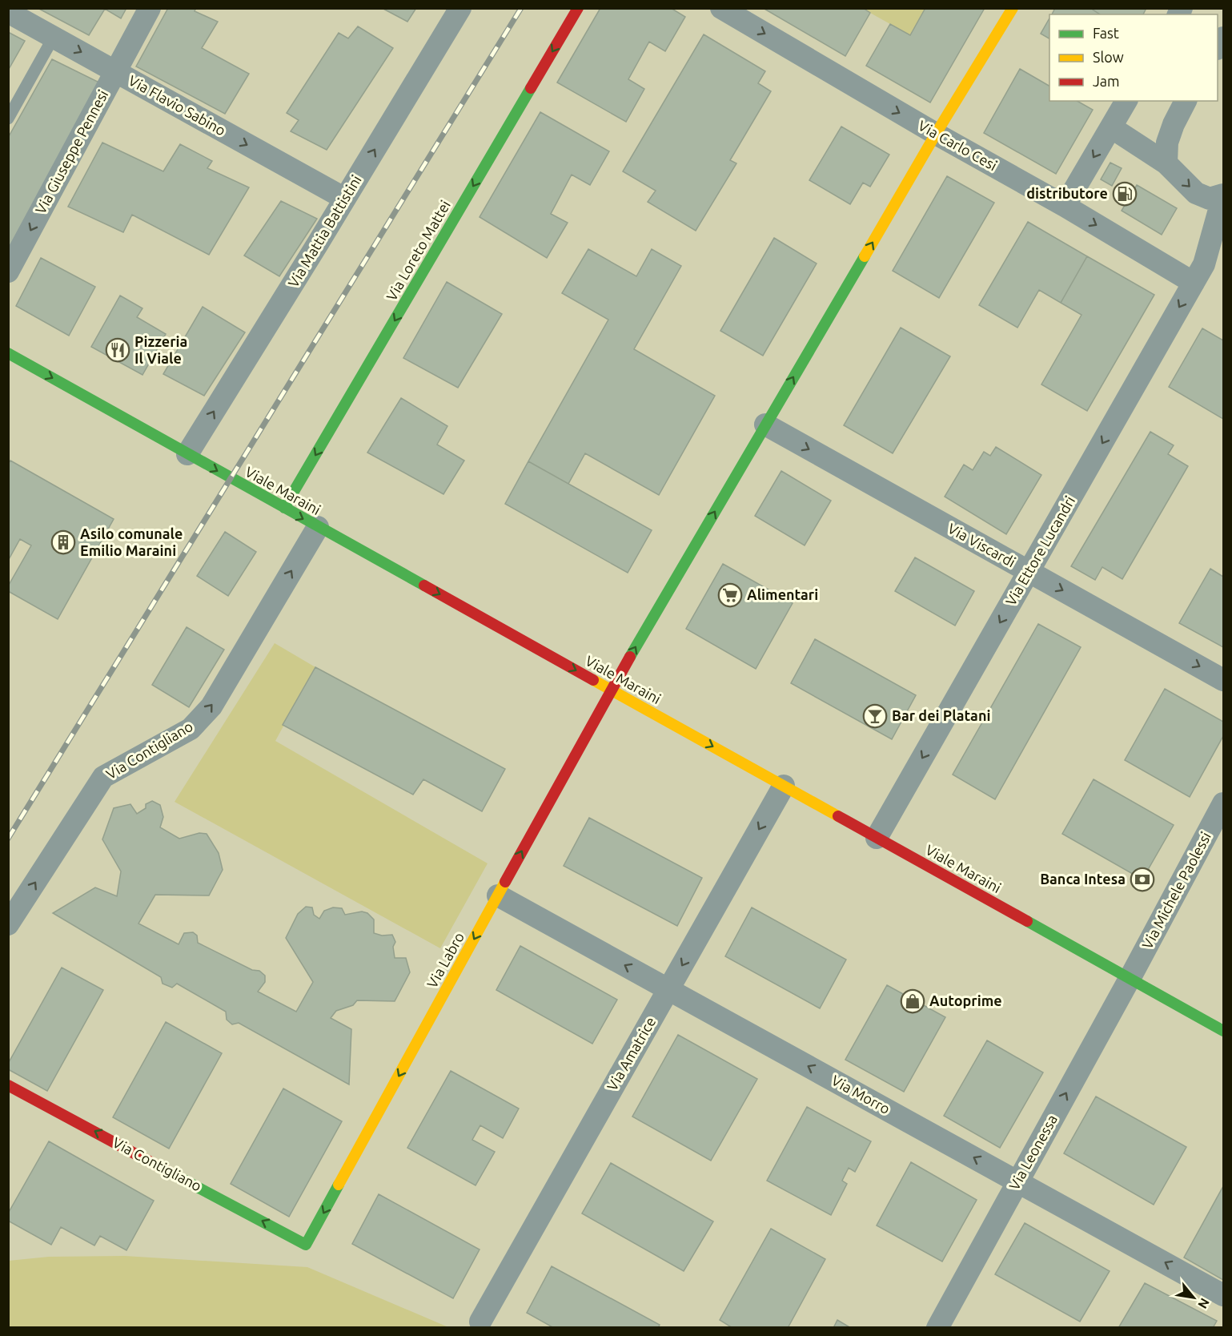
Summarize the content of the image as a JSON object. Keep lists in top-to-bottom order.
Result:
{
  "streets": {
    "street": [
      "Via Flavio Sabino",
      "Via Carlo Cesi",
      "Via Giuseppe Pennesi",
      "Via Mattia Battistini",
      "Via Loreto Mattei",
      "Viale Maraini",
      "Via Viscardi",
      "Via Ettore Lucandri",
      "Via Contigliano",
      "Via Michele Paolessi",
      "Via Labro",
      "Via Amatrice",
      "Via Morro",
      "Via Leonessa"
    ]
  },
  "crossings": [
    ["Via Flavio Sabino", "Via Giuseppe Pennesi"],
    ["Via Flavio Sabino", "Via Mattia Battistini"],
    ["Via Carlo Cesi", "Via Ettore Lucandri"],
    ["Via Carlo Cesi", "Via Labro"],
    ["Via Mattia Battistini", "Viale Maraini"],
    ["Via Loreto Mattei", "Viale Maraini"],
    ["Viale Maraini", "Via Ettore Lucandri"],
    ["Viale Maraini", "Via Contigliano"],
    ["Viale Maraini", "Via Michele Paolessi"],
    ["Viale Maraini", "Via Labro"],
    ["Viale Maraini", "Via Amatrice"],
    ["Viale Maraini", "Via Leonessa"],
    ["Via Viscardi", "Via Ettore Lucandri"],
    ["Via Viscardi", "Via Labro"],
    ["Via Contigliano", "Via Labro"],
    ["Via Michele Paolessi", "Via Leonessa"],
    ["Via Labro", "Via Morro"],
    ["Via Amatrice", "Via Morro"],
    ["Via Morro", "Via Leonessa"]
  ],
  "one_way": [
    "Via Flavio Sabino",
    "Via Giuseppe Pennesi",
    "Via Mattia Battistini",
    "Via Loreto Mattei",
    "Viale Maraini",
    "Via Viscardi",
    "Via Ettore Lucandri",
    "Via Amatrice",
    "Via Morro",
    "Via Leonessa"
  ],
  "places": {
    "fuel station": ["distributore"],
    "restaurant": ["Pizzeria Il Viale"],
    "building": ["Asilo comunale Emilio Maraini"],
    "supermarket": ["Alimentari"],
    "bar": ["Bar dei Platani"],
    "bank": ["Banca Intesa"],
    "shop": ["Autoprime"]
  },
  "legend": ["Fast", "Slow", "Jam"],
  "north": "bottom right"
}
